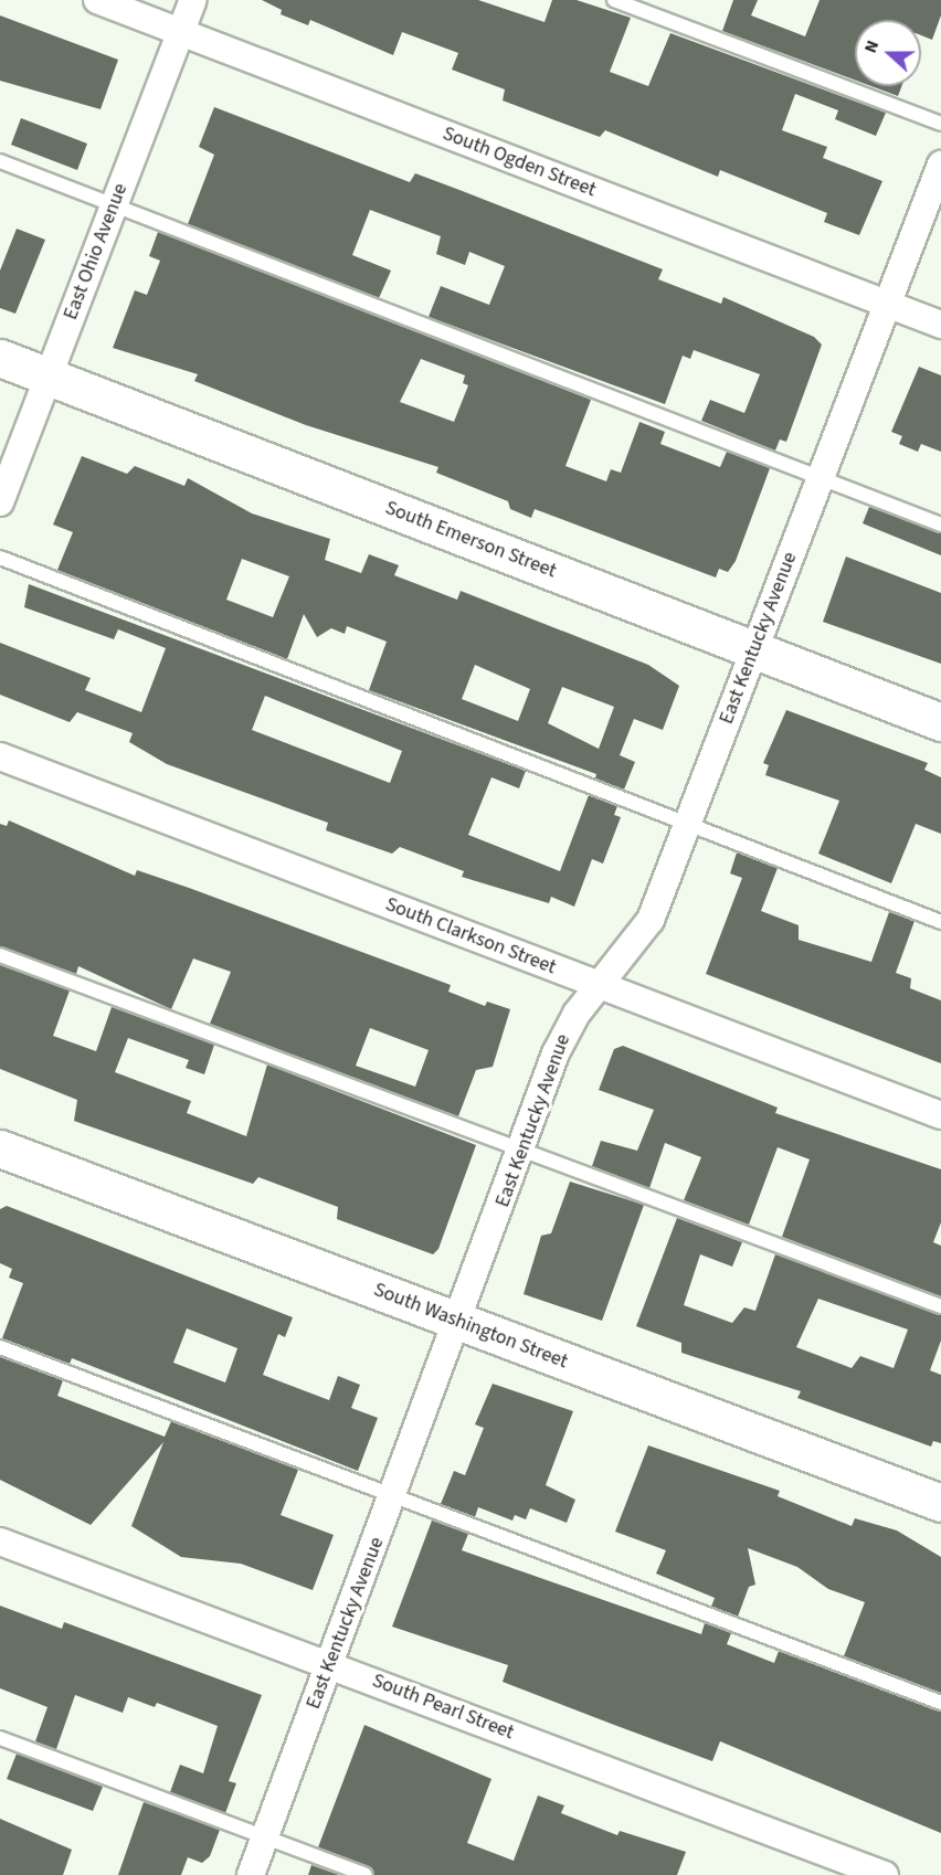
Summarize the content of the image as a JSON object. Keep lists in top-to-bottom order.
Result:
{
  "streets": {
    "street": [
      "South Ogden Street",
      "East Ohio Avenue",
      "South Emerson Street",
      "East Kentucky Avenue",
      "South Clarkson Street",
      "South Washington Street",
      "South Pearl Street"
    ]
  },
  "crossings": [
    ["South Ogden Street", "East Ohio Avenue"],
    ["South Ogden Street", "East Kentucky Avenue"],
    ["East Ohio Avenue", "South Emerson Street"],
    ["South Emerson Street", "East Kentucky Avenue"],
    ["East Kentucky Avenue", "South Clarkson Street"],
    ["East Kentucky Avenue", "South Washington Street"],
    ["East Kentucky Avenue", "South Pearl Street"]
  ],
  "north": "left"
}
